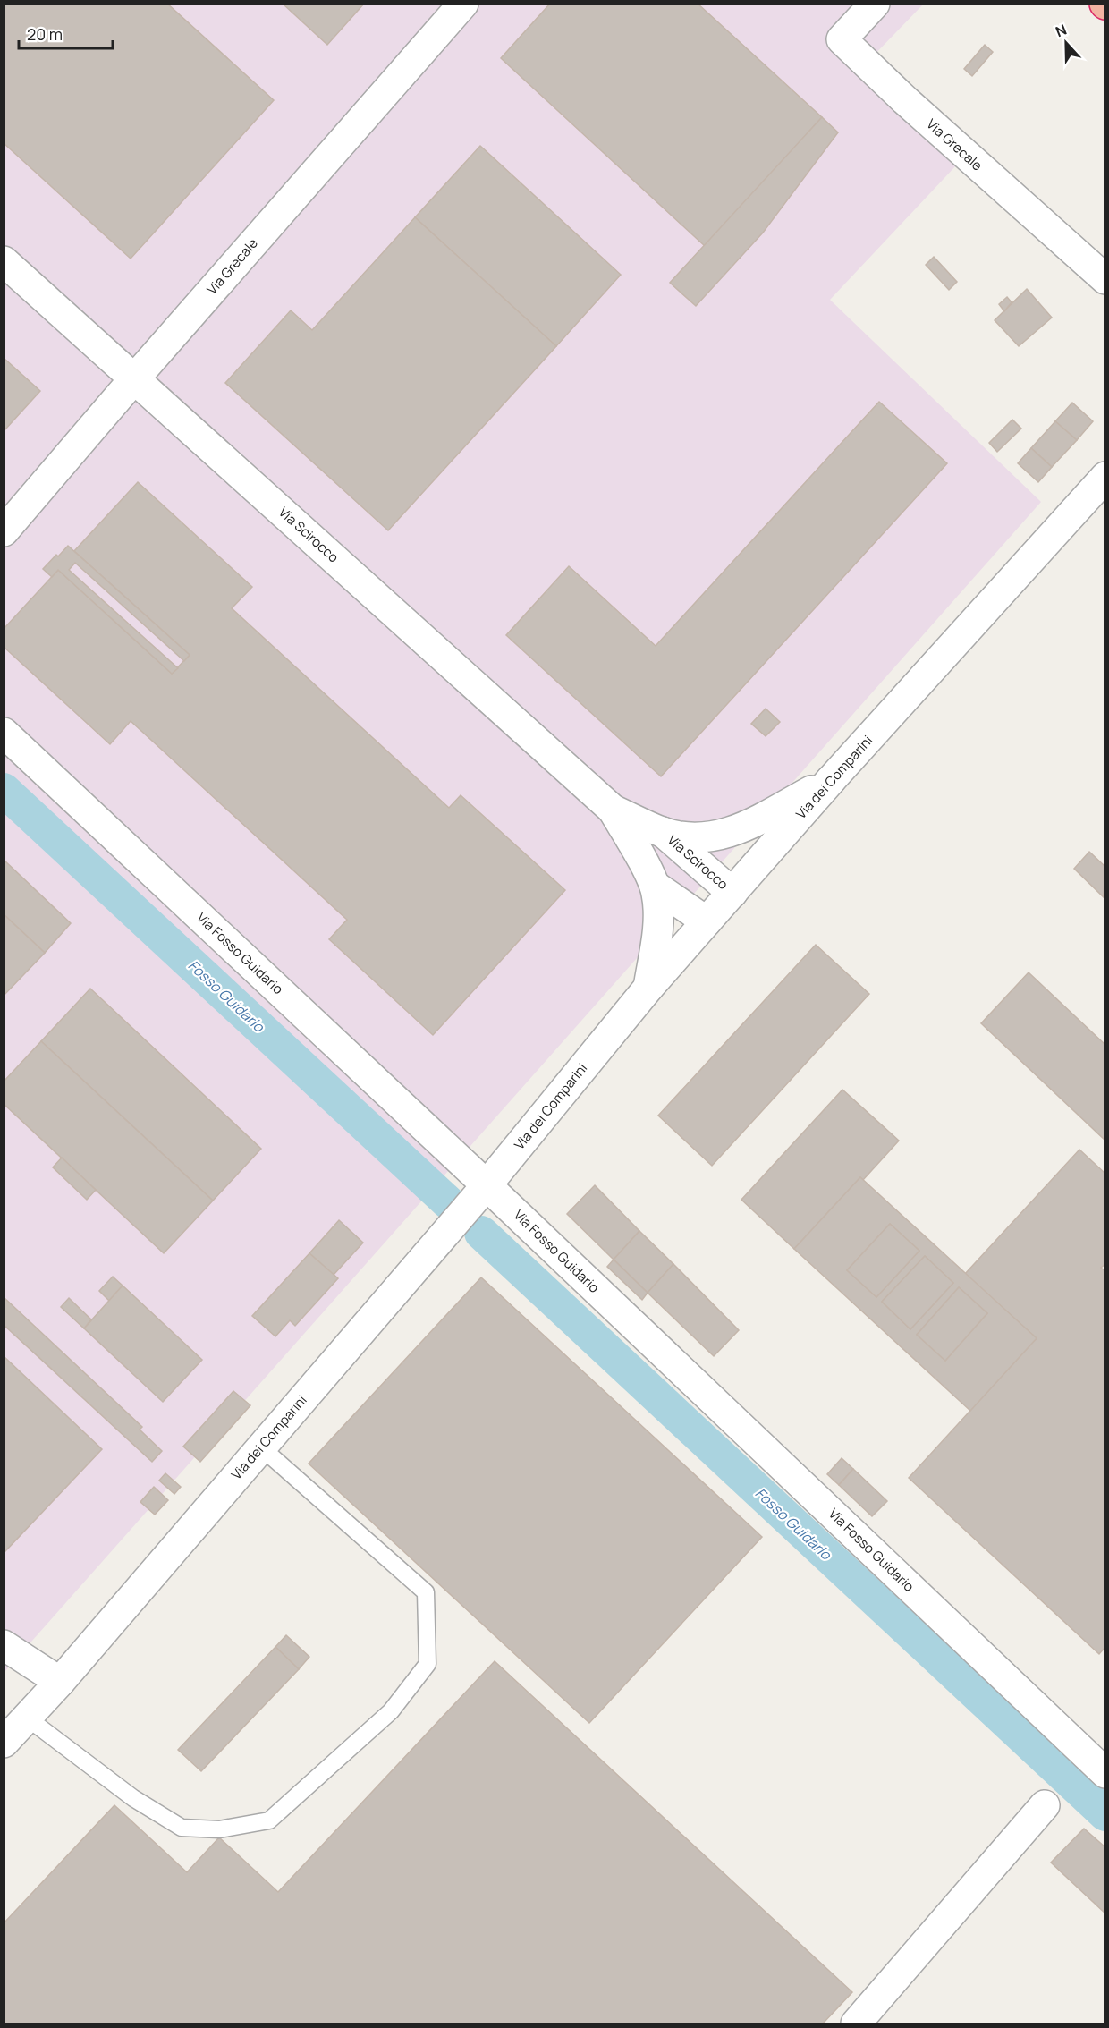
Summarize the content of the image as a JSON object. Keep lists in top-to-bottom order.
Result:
{
  "streets": {
    "street": [
      "Via Grecale",
      "Via Scirocco",
      "Via dei Comparini",
      "Via Fosso Guidario"
    ]
  },
  "crossings": [
    ["Via Grecale", "Via Scirocco"],
    ["Via Scirocco", "Via dei Comparini"],
    ["Via dei Comparini", "Via Fosso Guidario"]
  ],
  "water": ["Fosso Guidario"],
  "scale_bar": "20 m",
  "north": "top"
}
